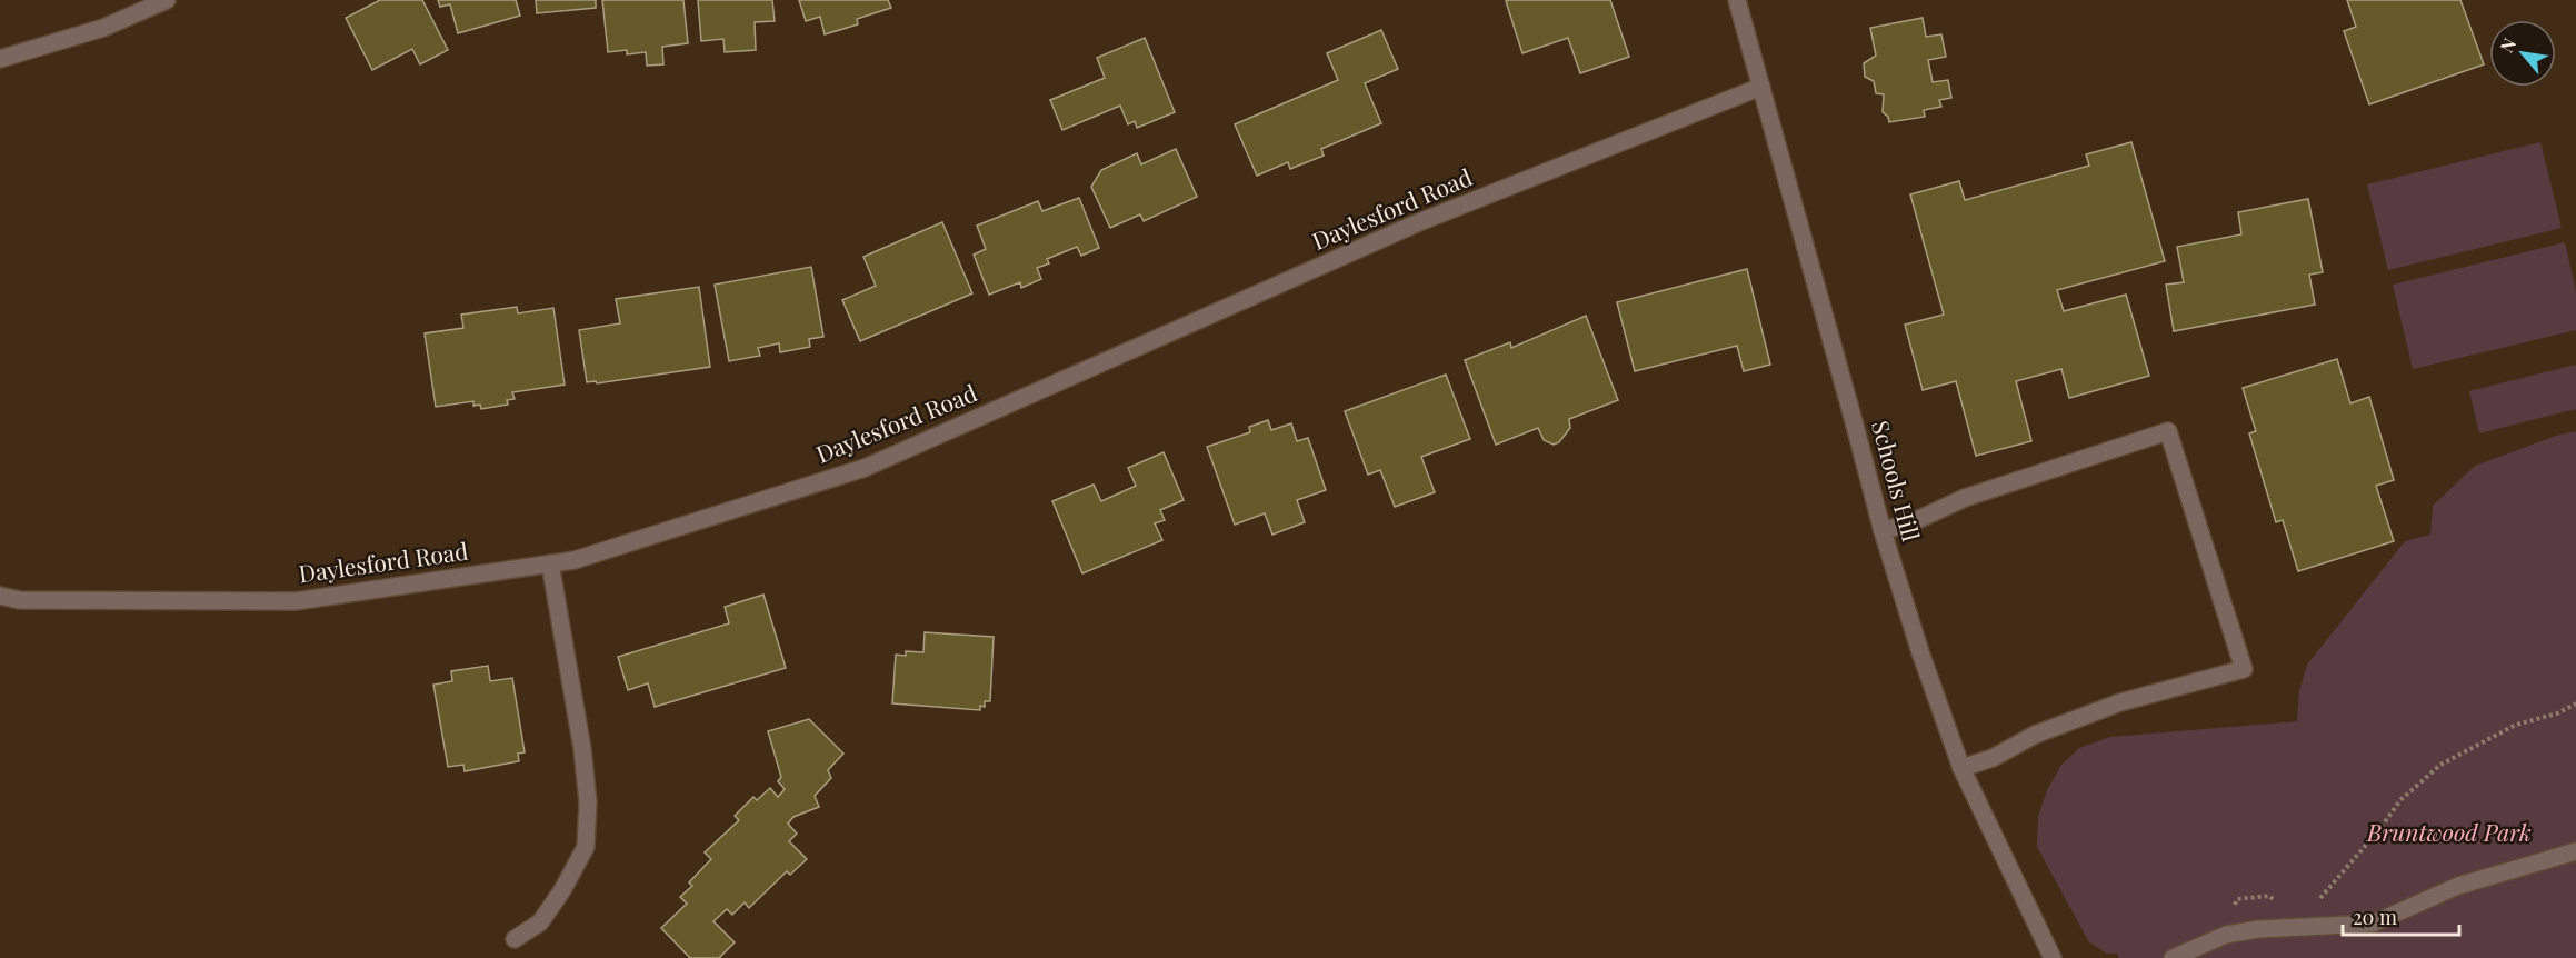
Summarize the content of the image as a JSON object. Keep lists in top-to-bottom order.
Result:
{
  "streets": {
    "street": ["Daylesford Road", "Schools Hill"]
  },
  "crossings": [
    ["Daylesford Road", "Schools Hill"]
  ],
  "parks": ["Bruntwood Park"],
  "scale_bar": "20 m",
  "north": "top left"
}
